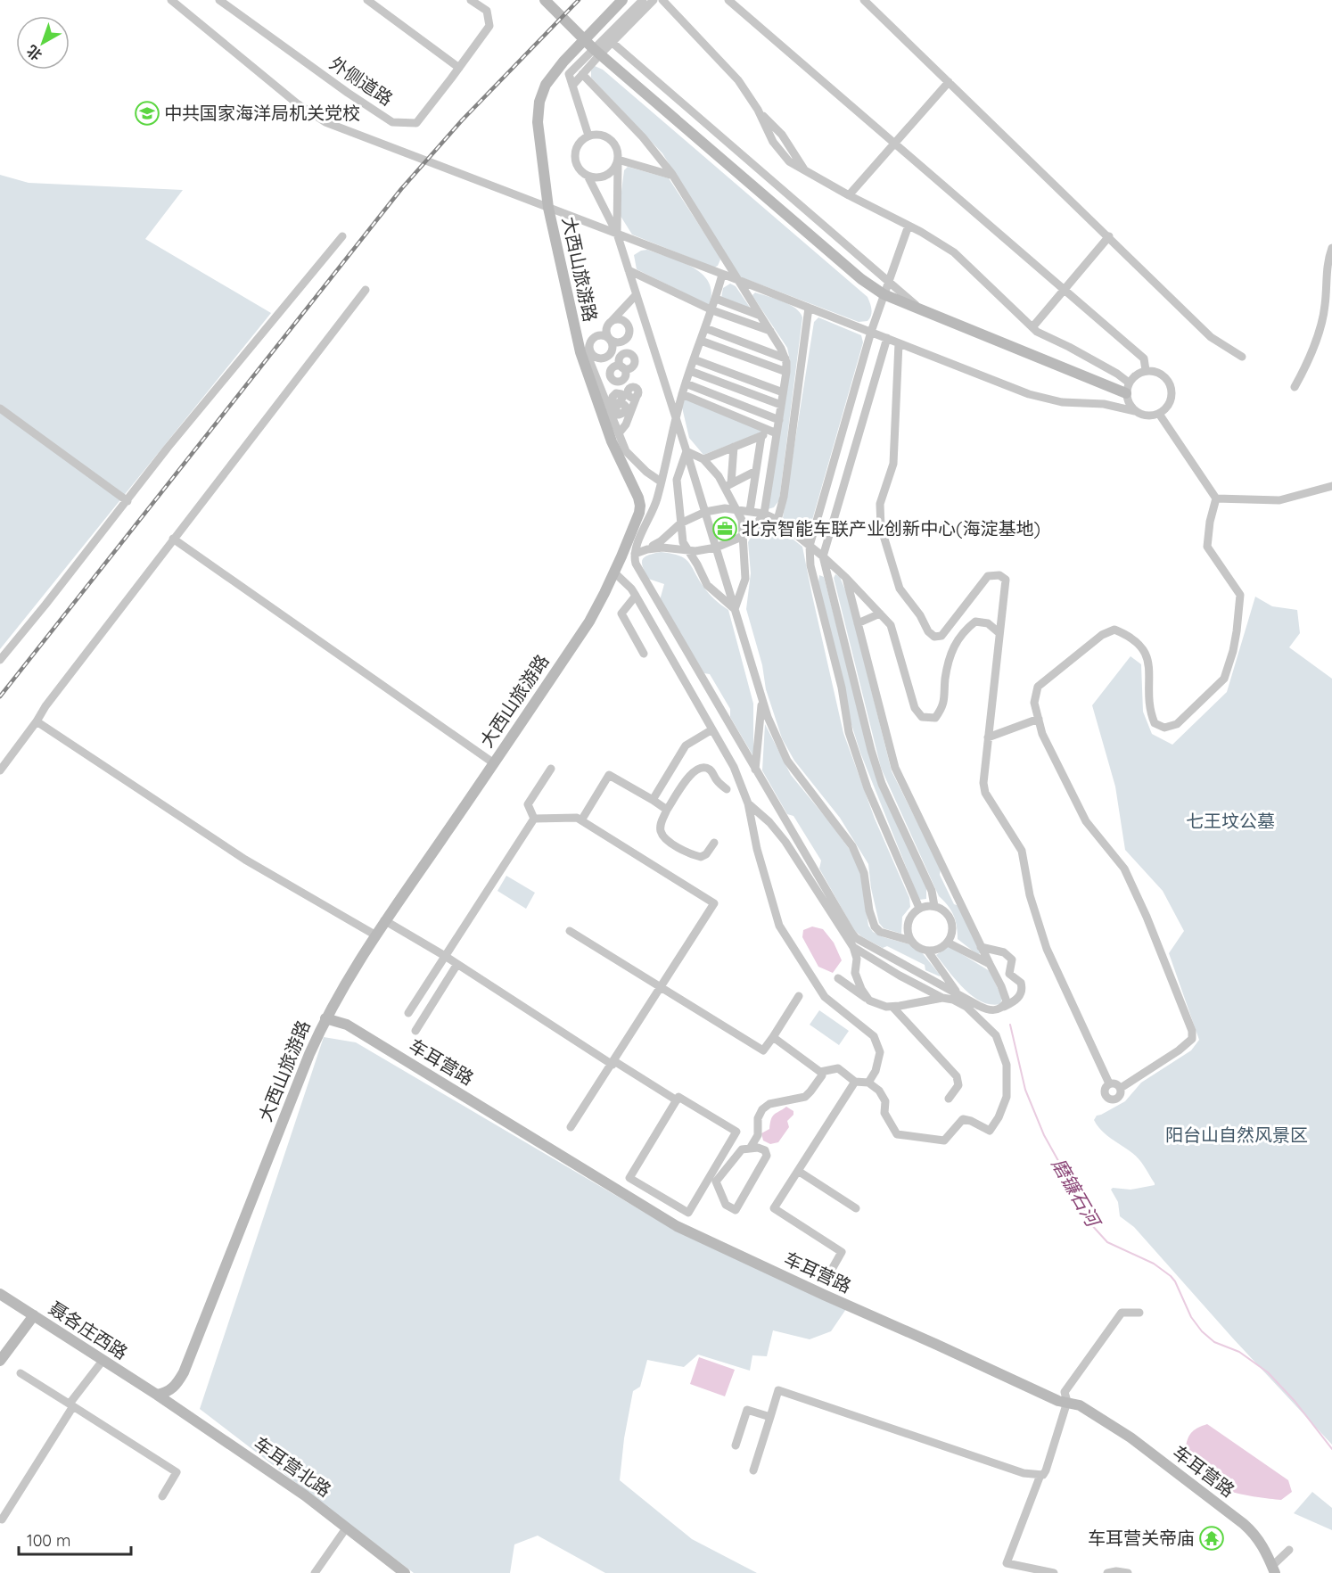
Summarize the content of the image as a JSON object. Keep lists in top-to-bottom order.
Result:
{
  "streets": {
    "street": [
      "外侧道路",
      "大西山旅游路",
      "车耳营路",
      "聂各庄西路",
      "车耳营北路"
    ]
  },
  "crossings": [
    ["大西山旅游路", "车耳营路"],
    ["大西山旅游路", "聂各庄西路"],
    ["大西山旅游路", "车耳营北路"],
    ["聂各庄西路", "车耳营北路"]
  ],
  "water": ["磨镰石河"],
  "parks": ["七王坟公墓", "阳台山自然风景区"],
  "places": {
    "school or university": ["中共国家海洋局机关党校"],
    "office": ["北京智能车联产业创新中心(海淀基地)"],
    "temple": ["车耳营关帝庙"]
  },
  "scale_bar": "100 m",
  "north": "bottom left"
}
